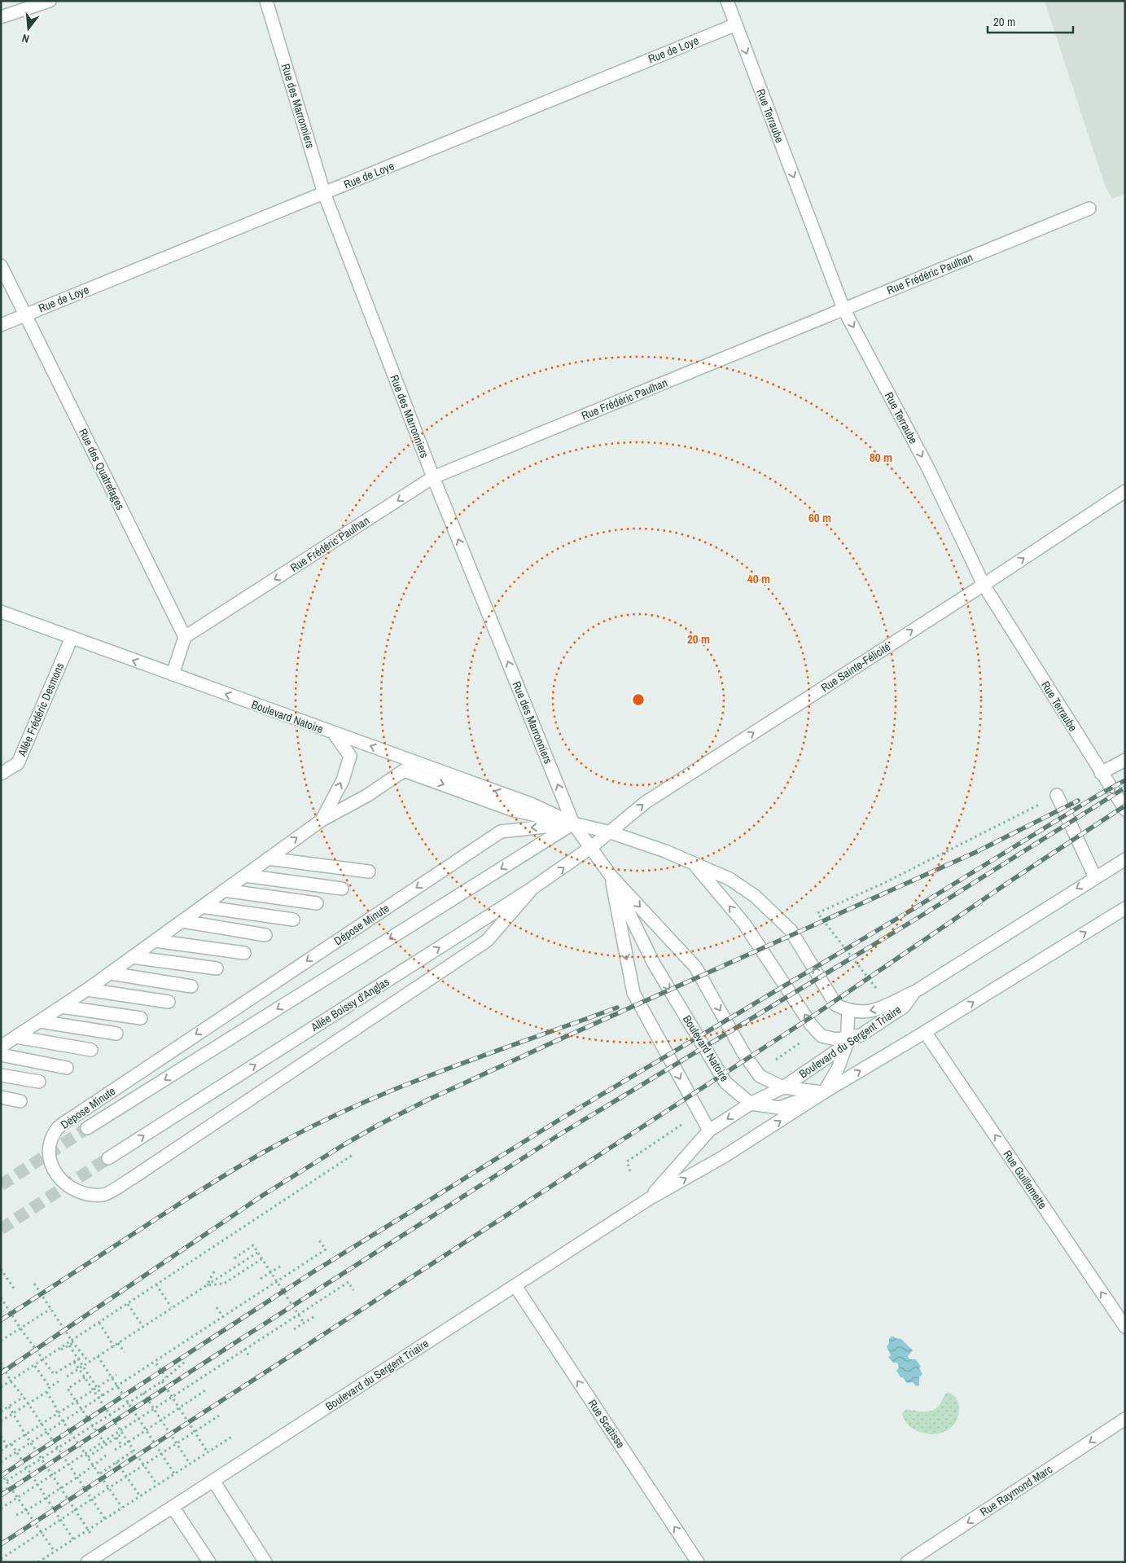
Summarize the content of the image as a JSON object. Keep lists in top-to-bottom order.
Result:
{
  "streets": {
    "street": [
      "Rue de Loye",
      "Rue des Marronniers",
      "Rue Terraube",
      "Rue Frédéric Paulhan",
      "Rue des Quatrefages",
      "Rue Sainte-Félicité",
      "Allée Frédéric Desmons",
      "Boulevard Natoire",
      "Dépose Minute",
      "Allée Boissy d'Anglas",
      "Boulevard du Sergent Triaire",
      "Rue Guillemette",
      "Rue Scatisse",
      "Rue Raymond Marc"
    ]
  },
  "crossings": [
    ["Rue de Loye", "Rue des Marronniers"],
    ["Rue de Loye", "Rue Terraube"],
    ["Rue de Loye", "Rue des Quatrefages"],
    ["Rue des Marronniers", "Rue Frédéric Paulhan"],
    ["Rue des Marronniers", "Boulevard Natoire"],
    ["Rue des Marronniers", "Dépose Minute"],
    ["Rue Terraube", "Rue Frédéric Paulhan"],
    ["Rue Terraube", "Rue Sainte-Félicité"],
    ["Rue Frédéric Paulhan", "Rue des Quatrefages"],
    ["Rue Sainte-Félicité", "Boulevard Natoire"],
    ["Rue Sainte-Félicité", "Allée Boissy d'Anglas"],
    ["Allée Frédéric Desmons", "Boulevard Natoire"],
    ["Boulevard Natoire", "Dépose Minute"],
    ["Boulevard Natoire", "Allée Boissy d'Anglas"],
    ["Boulevard Natoire", "Boulevard du Sergent Triaire"],
    ["Dépose Minute", "Allée Boissy d'Anglas"],
    ["Boulevard du Sergent Triaire", "Rue Guillemette"],
    ["Boulevard du Sergent Triaire", "Rue Scatisse"]
  ],
  "one_way": [
    "Rue des Marronniers",
    "Rue Terraube",
    "Rue Sainte-Félicité",
    "Rue Guillemette",
    "Rue Scatisse",
    "Rue Raymond Marc"
  ],
  "scale_bar": "20 m",
  "north": "bottom",
  "rings": [
    "80 m",
    "60 m",
    "40 m",
    "20 m"
  ]
}
